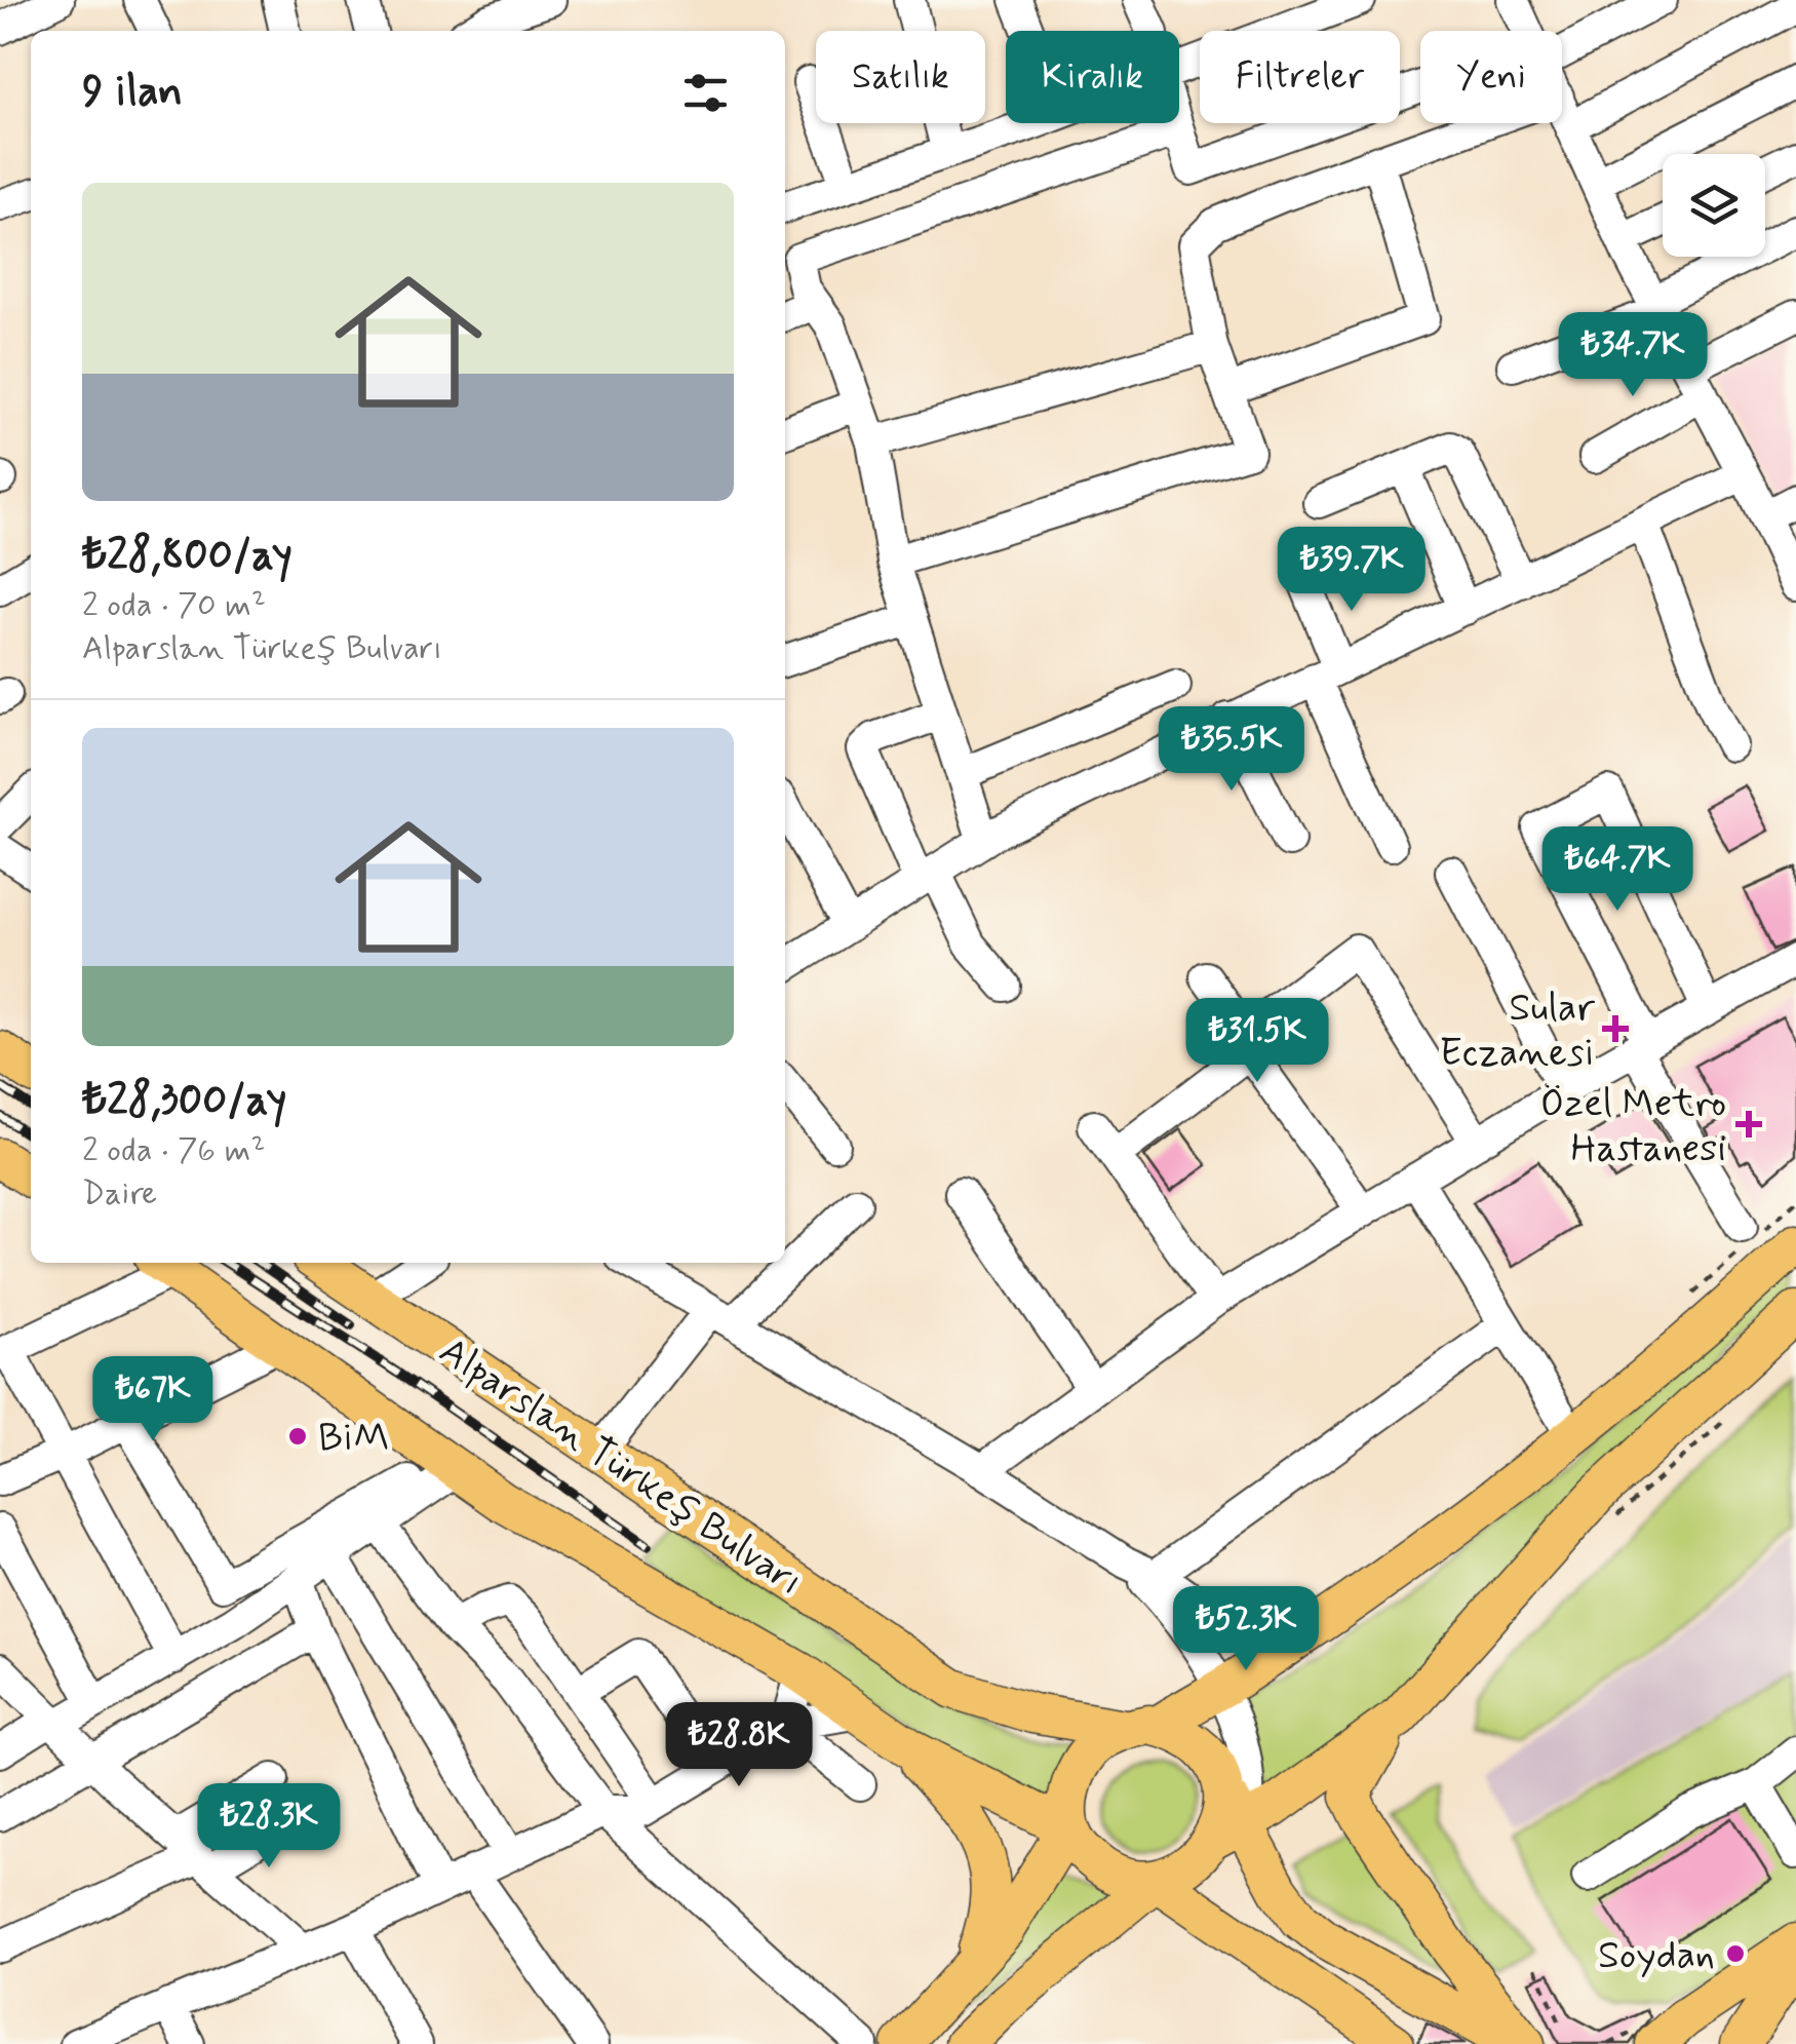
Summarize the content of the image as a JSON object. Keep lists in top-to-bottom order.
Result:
{
  "streets": {
    "main road": ["Alparslan Türkeş Bulvarı"]
  },
  "places": {
    "health": ["Sular Eczanesi", "Özel Metro Hastanesi"],
    "other": ["BiM", "Soydan"]
  },
  "page": {
    "chip": [
      "Satılık",
      "Kiralık",
      "Filtreler",
      "Yeni"
    ],
    "heading": "9 ilan",
    "list": [
      {
        "name": "₺28,800/ay",
        "note": "2 oda · 70 m² · Alparslan Türkeş Bulvarı"
      },
      {
        "name": "₺28,300/ay",
        "note": "2 oda · 76 m² · Daire"
      }
    ],
    "price": [
      "₺34.7K",
      "₺39.7K",
      "₺35.5K",
      "₺64.7K",
      "₺31.5K",
      "₺67K",
      "₺52.3K",
      "₺28.8K",
      "₺28.3K"
    ]
  }
}
